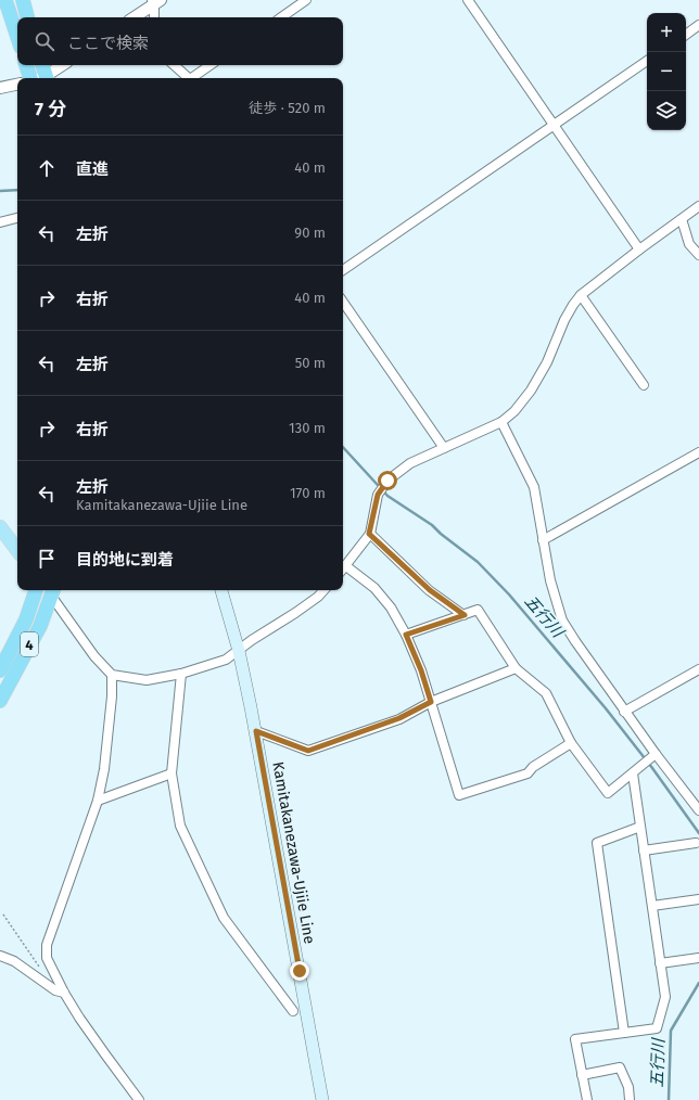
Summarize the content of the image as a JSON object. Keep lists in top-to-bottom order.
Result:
{
  "streets": {
    "highway": ["4"],
    "main road": ["Kamitakanezawa-Ujiie Line"]
  },
  "water": ["五行川"],
  "page": {
    "map_buttons": ["+", "−"],
    "search": "ここで検索",
    "heading": ["7 分", "徒歩 · 520 m"],
    "list": [
      ["直進", "40 m"],
      ["左折", "90 m"],
      ["右折", "40 m"],
      ["左折", "50 m"],
      ["右折", "130 m"],
      ["左折", "Kamitakanezawa-Ujiie Line", "170 m"],
      "目的地に到着"
    ]
  }
}
